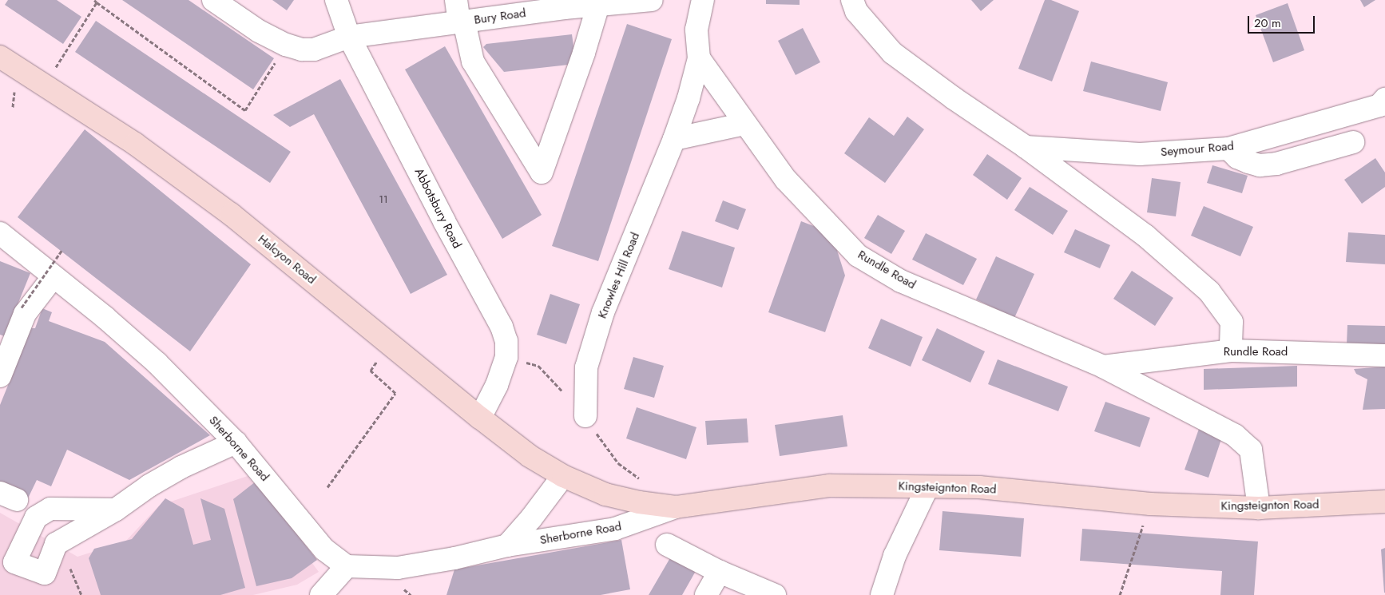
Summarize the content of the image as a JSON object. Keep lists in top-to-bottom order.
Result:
{
  "streets": {
    "main road": ["Halcyon Road", "Kingsteignton Road"],
    "street": [
      "Bury Road",
      "Seymour Road",
      "Abbotsbury Road",
      "Rundle Road",
      "Knowles Hill Road",
      "Sherborne Road"
    ]
  },
  "crossings": [
    ["Bury Road", "Abbotsbury Road"],
    ["Abbotsbury Road", "Halcyon Road"],
    ["Halcyon Road", "Sherborne Road"],
    ["Halcyon Road", "Kingsteignton Road"],
    ["Rundle Road", "Knowles Hill Road"],
    ["Rundle Road", "Kingsteignton Road"],
    ["Sherborne Road", "Kingsteignton Road"]
  ],
  "house_numbers": ["11"],
  "scale_bar": "20 m"
}
